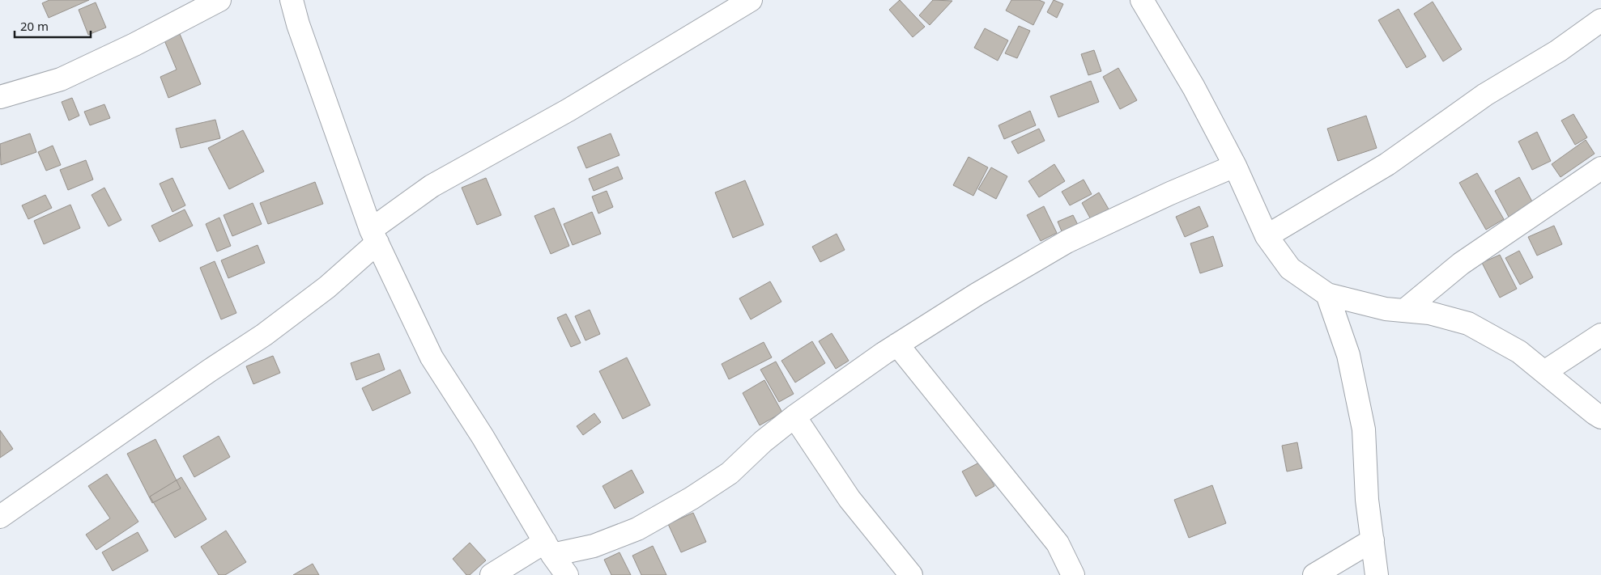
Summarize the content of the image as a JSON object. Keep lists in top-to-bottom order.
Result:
{
  "scale_bar": "20 m"
}
